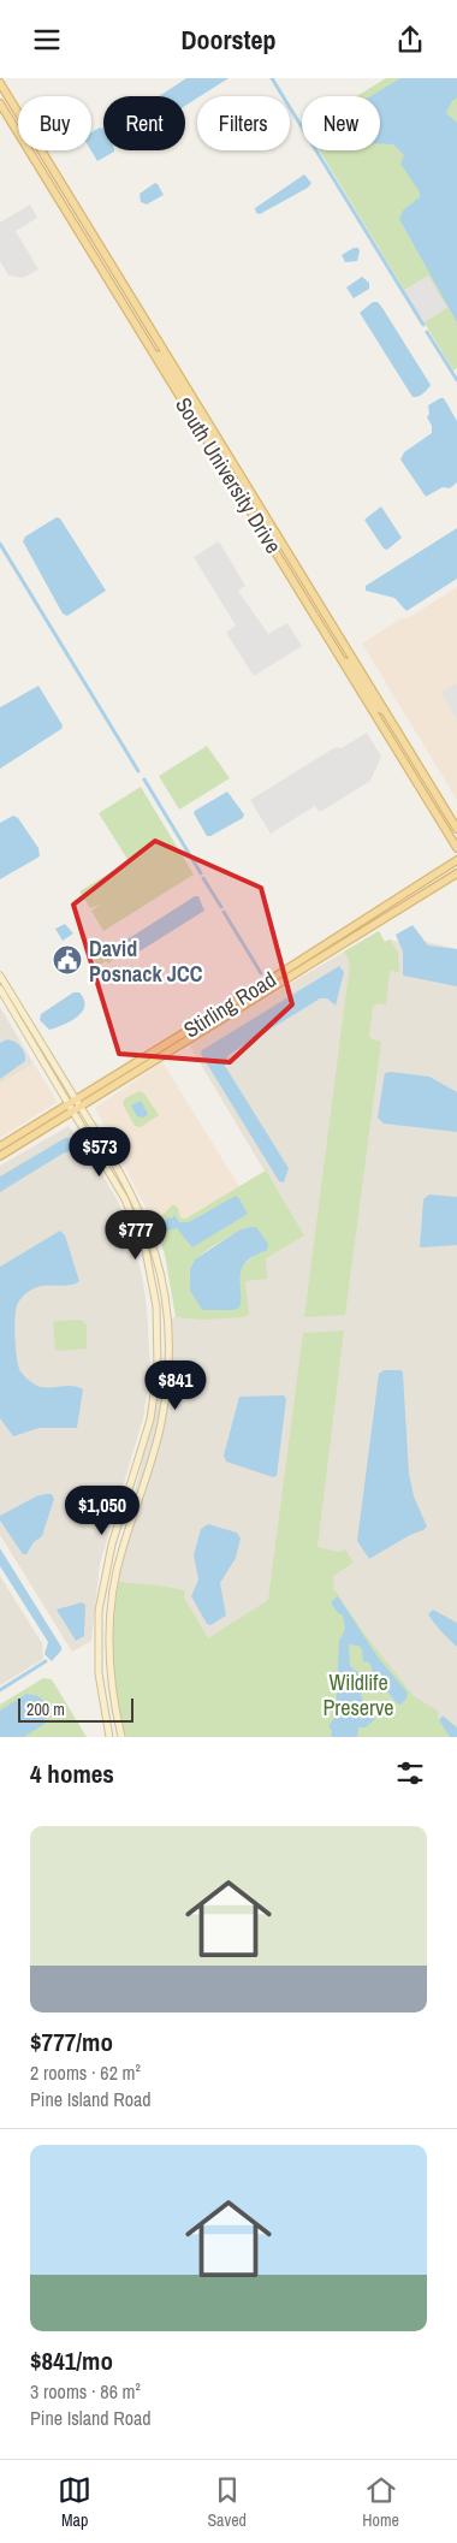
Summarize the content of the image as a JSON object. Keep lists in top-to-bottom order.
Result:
{
  "streets": {
    "main road": ["South University Drive", "Stirling Road"]
  },
  "parks": ["Wildlife Preserve"],
  "places": {
    "public building": ["David Posnack JCC"]
  },
  "scale_bar": "200 m",
  "page": {
    "header": "Doorstep",
    "chip": [
      "Buy",
      "Rent",
      "Filters",
      "New"
    ],
    "price": [
      "$573",
      "$777",
      "$841",
      "$1,050"
    ],
    "scale": "200 m",
    "heading": "4 homes",
    "list": [
      {
        "name": "$777/mo",
        "note": "2 rooms · 62 m² · Pine Island Road"
      },
      {
        "name": "$841/mo",
        "note": "3 rooms · 86 m² · Pine Island Road"
      }
    ],
    "tabs": ["Map", "Saved", "Home"]
  }
}
